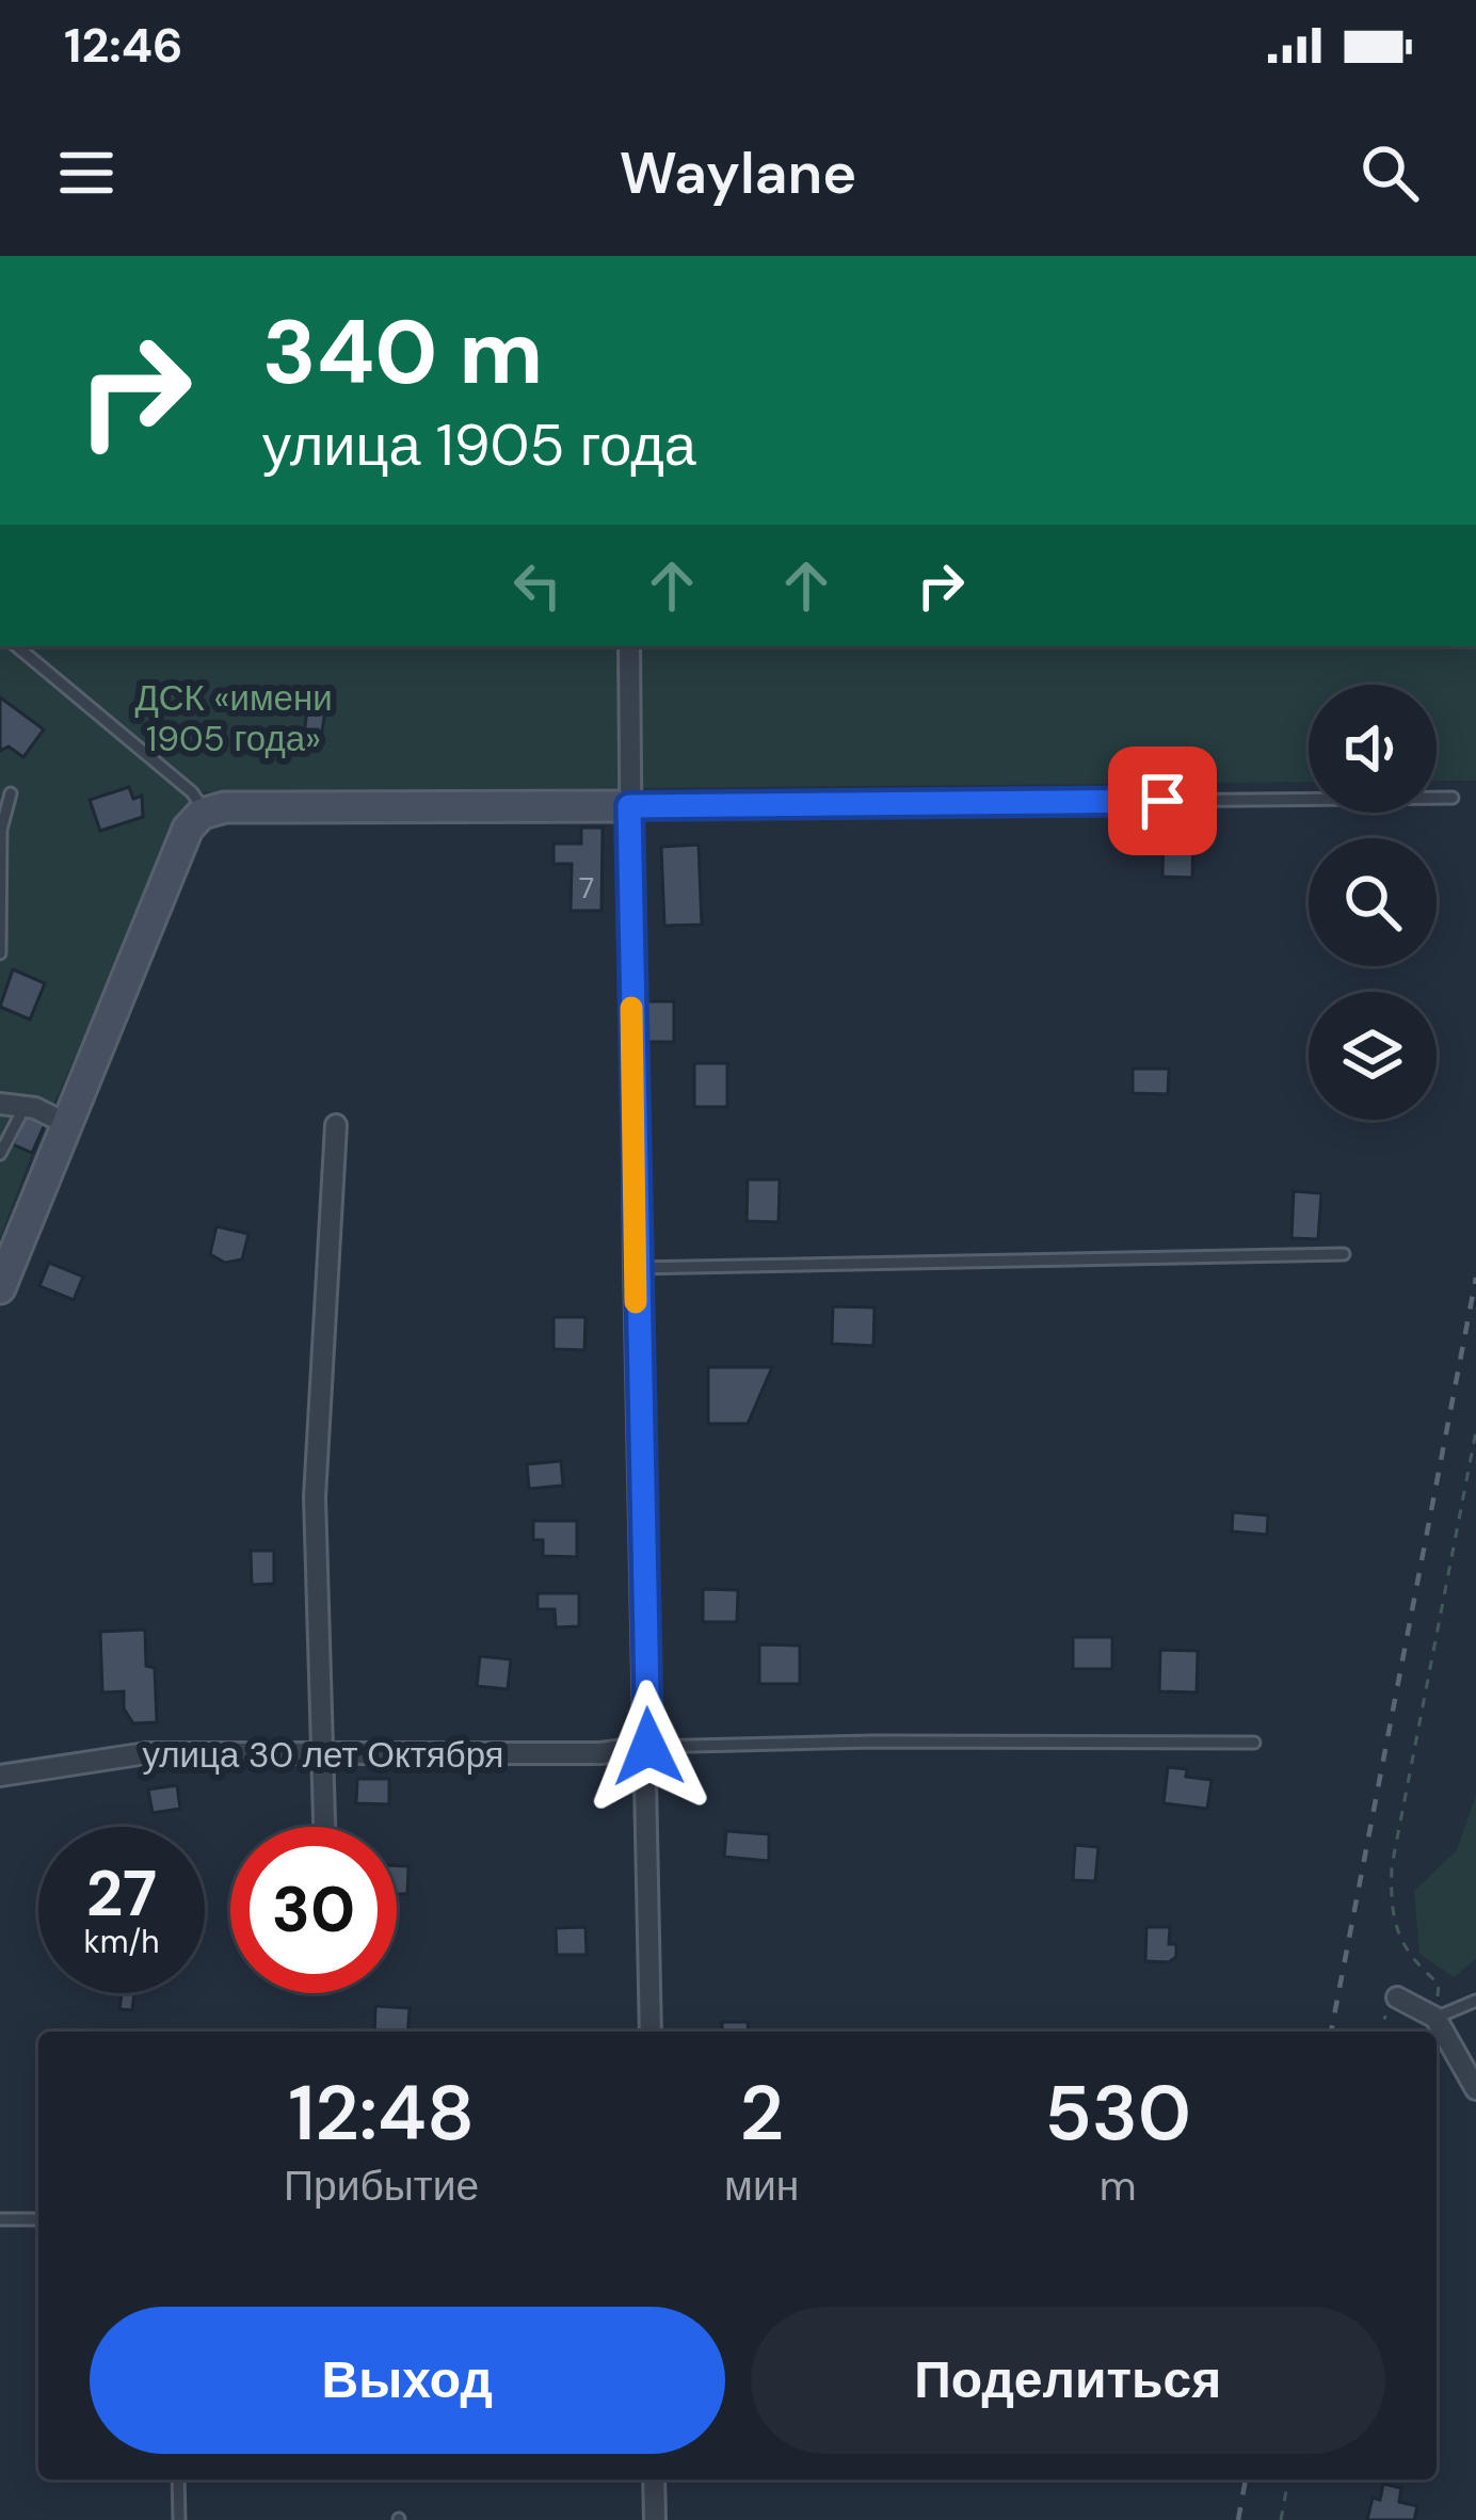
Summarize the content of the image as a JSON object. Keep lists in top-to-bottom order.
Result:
{
  "streets": {
    "street": ["улица 30 лет Октября"]
  },
  "parks": ["ДСК «имени 1905 года»"],
  "house_numbers": ["7"],
  "page": {
    "status": "12:46",
    "header": "Waylane",
    "turn": ["340 m", "улица 1905 года"],
    "speed": "27 km/h",
    "limit": "30",
    "eta": [
      "12:48",
      "Прибытие",
      "2",
      "мин",
      "530",
      "m"
    ],
    "buttons": ["Выход", "Поделиться"]
  }
}
